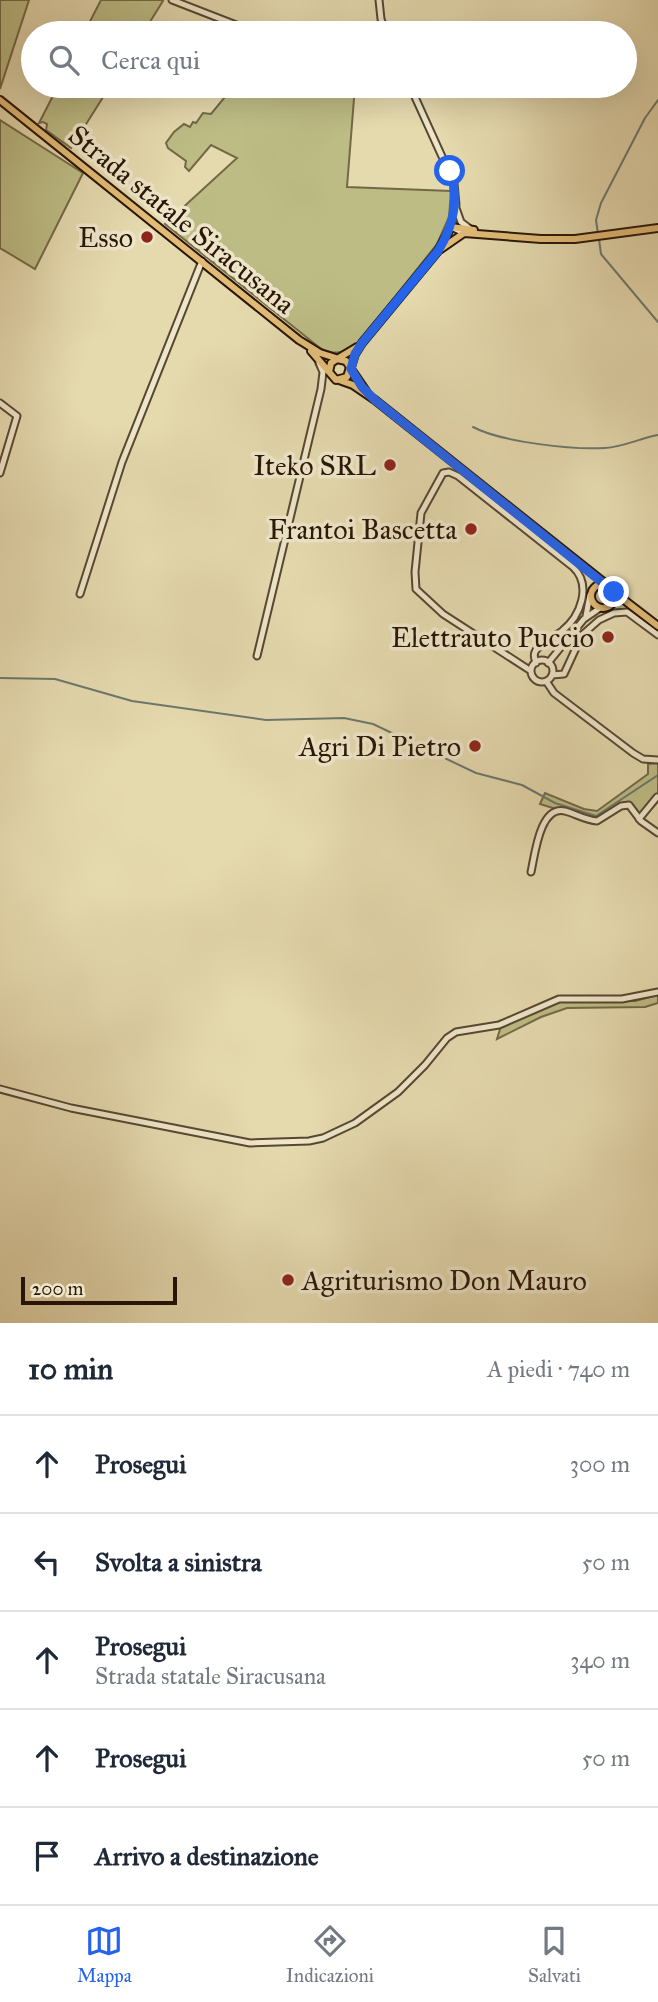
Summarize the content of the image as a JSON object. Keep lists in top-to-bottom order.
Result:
{
  "streets": {
    "main road": ["Strada statale Siracusana"]
  },
  "places": [
    "Esso",
    "Iteko SRL",
    "Frantoi Bascetta",
    "Elettrauto Puccio",
    "Agri Di Pietro",
    "Agriturismo Don Mauro"
  ],
  "scale_bar": "200 m",
  "page": {
    "search": "Cerca qui",
    "scale": "200 m",
    "heading": ["10 min", "A piedi · 740 m"],
    "list": [
      ["Prosegui", "300 m"],
      ["Svolta a sinistra", "50 m"],
      ["Prosegui", "Strada statale Siracusana", "340 m"],
      ["Prosegui", "50 m"],
      "Arrivo a destinazione"
    ],
    "nav": ["Mappa", "Indicazioni", "Salvati"]
  }
}
